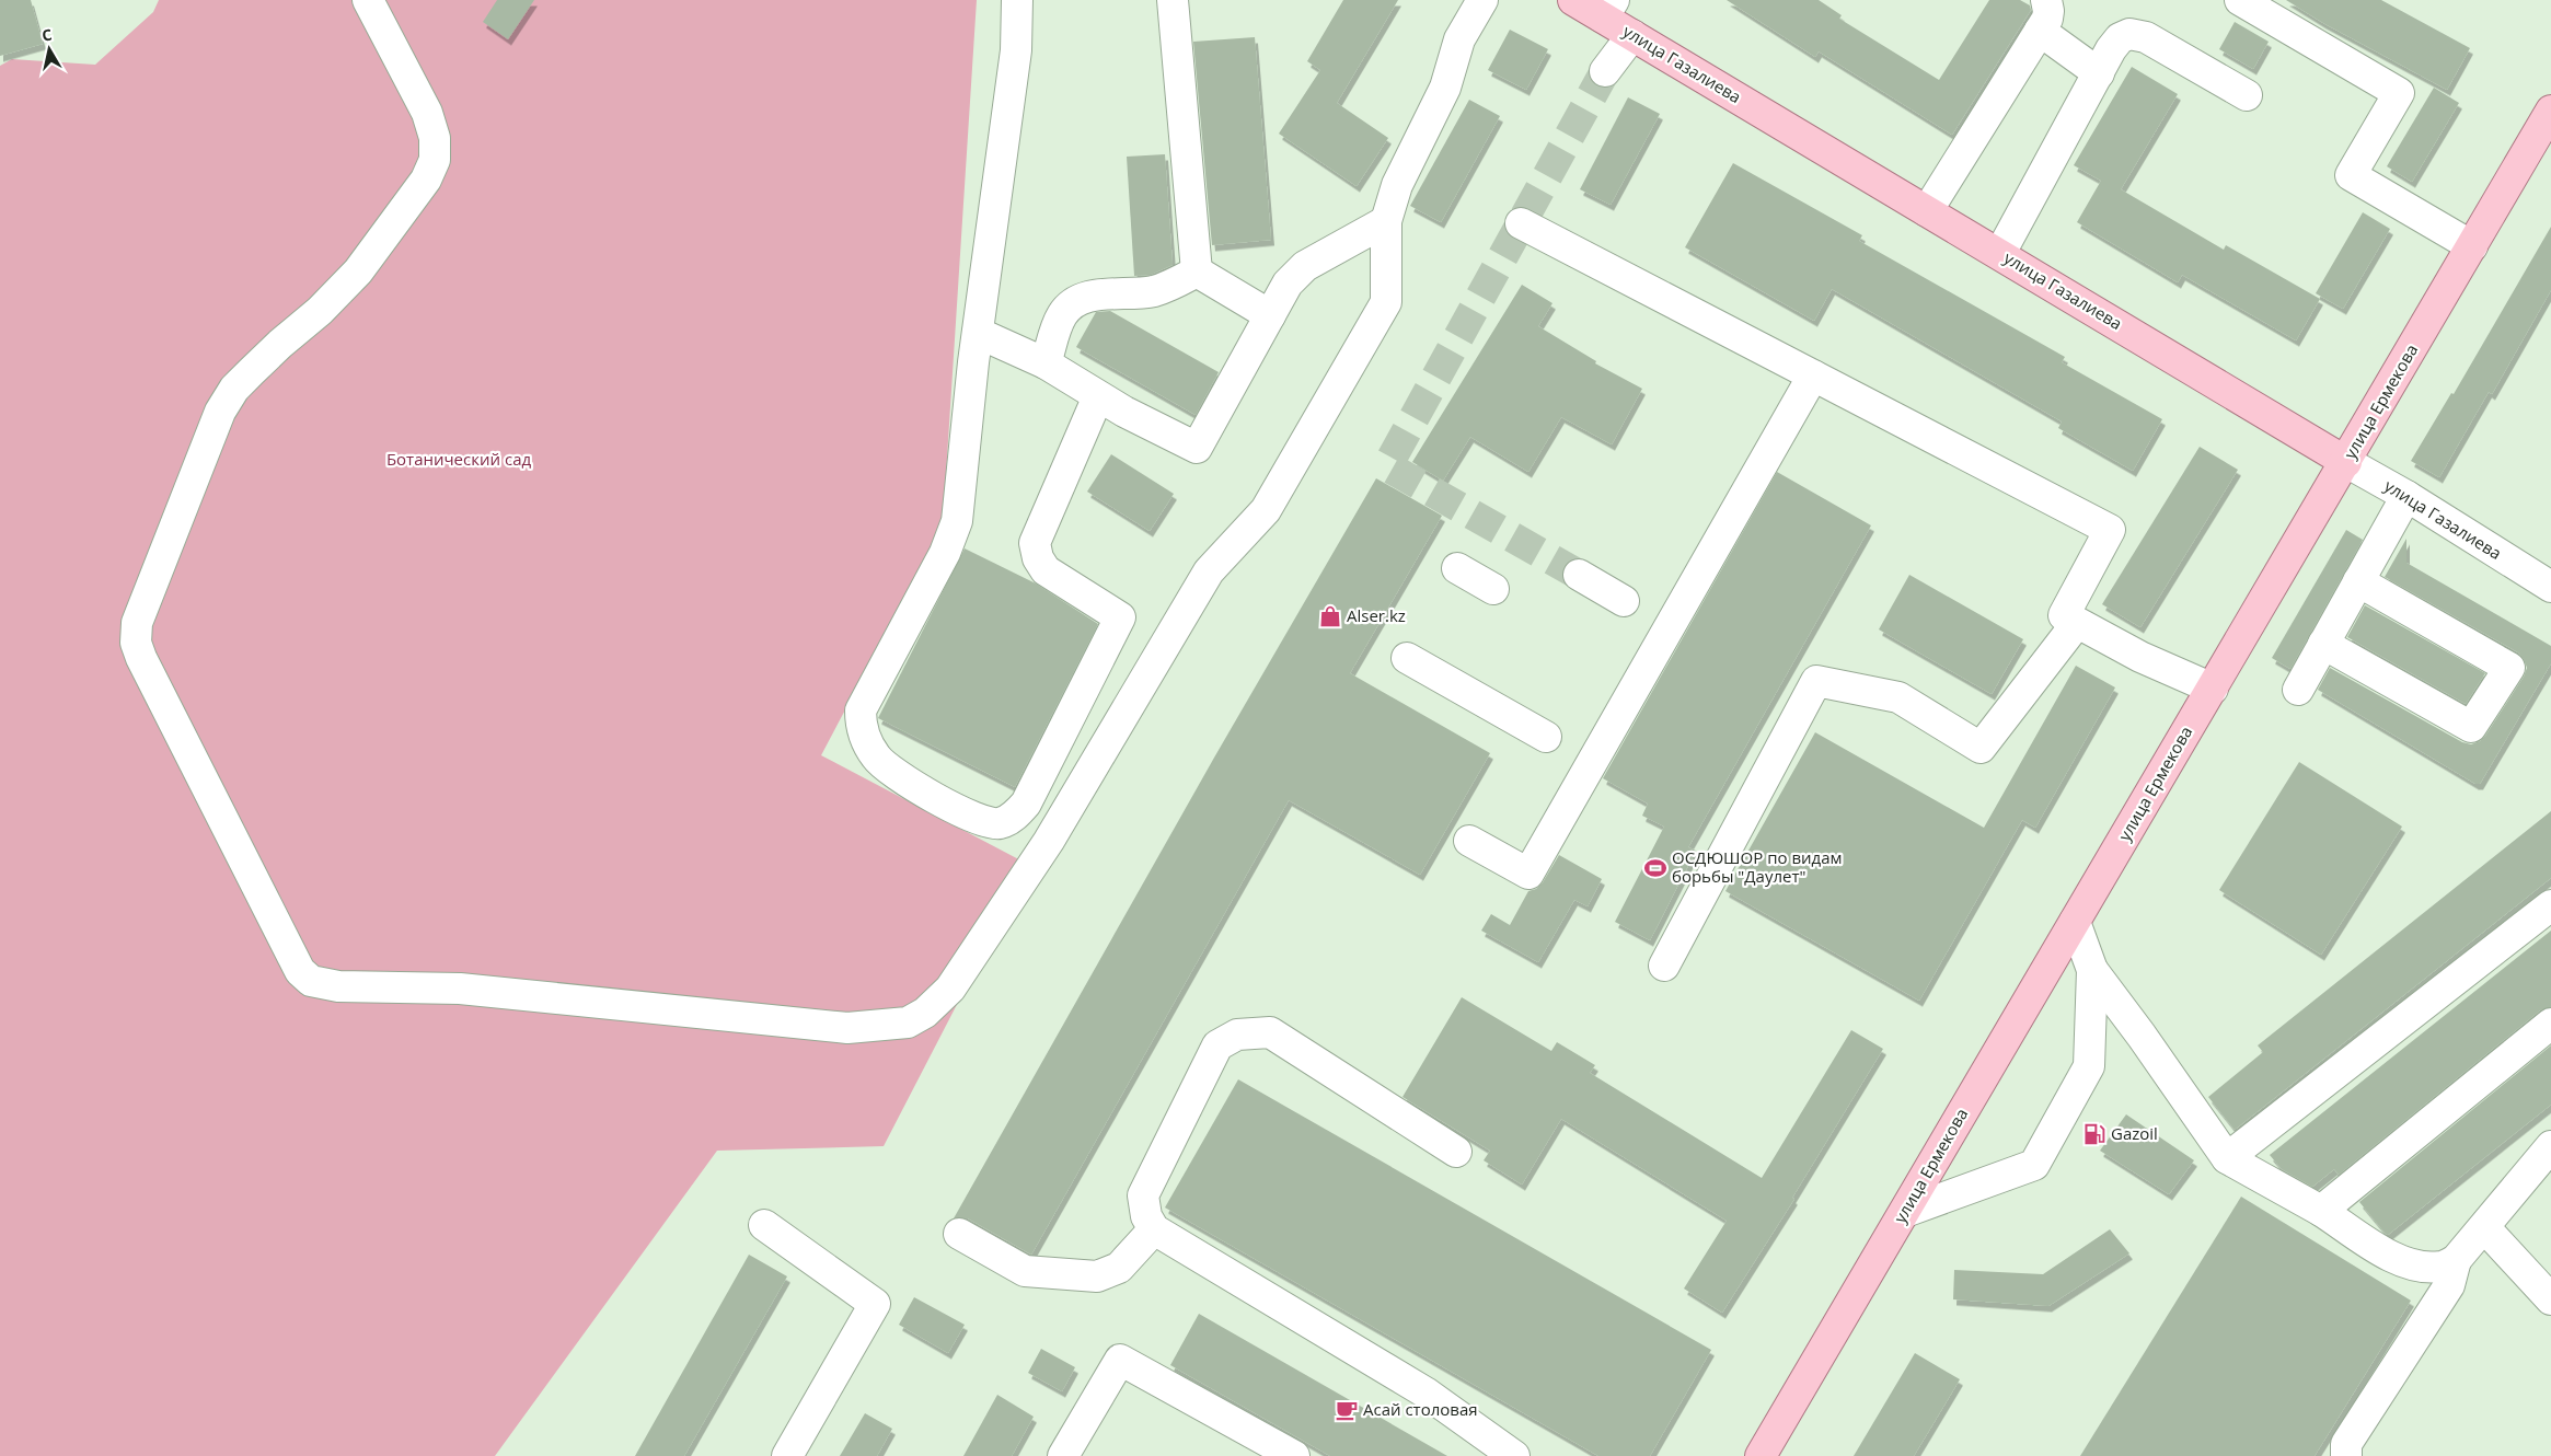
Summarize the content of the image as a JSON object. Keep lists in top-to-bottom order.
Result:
{
  "streets": {
    "main road": ["улица Газалиева", "улица Ермекова"]
  },
  "crossings": [
    ["улица Газалиева", "улица Ермекова"]
  ],
  "parks": ["Ботанический сад"],
  "places": {
    "shop": ["Alser.kz"],
    "sports": ["ОСДЮШОР по видам борьбы \"Даулет\""],
    "fuel station": ["Gazoil"],
    "cafe": ["Асай столовая"]
  },
  "north": "top"
}
